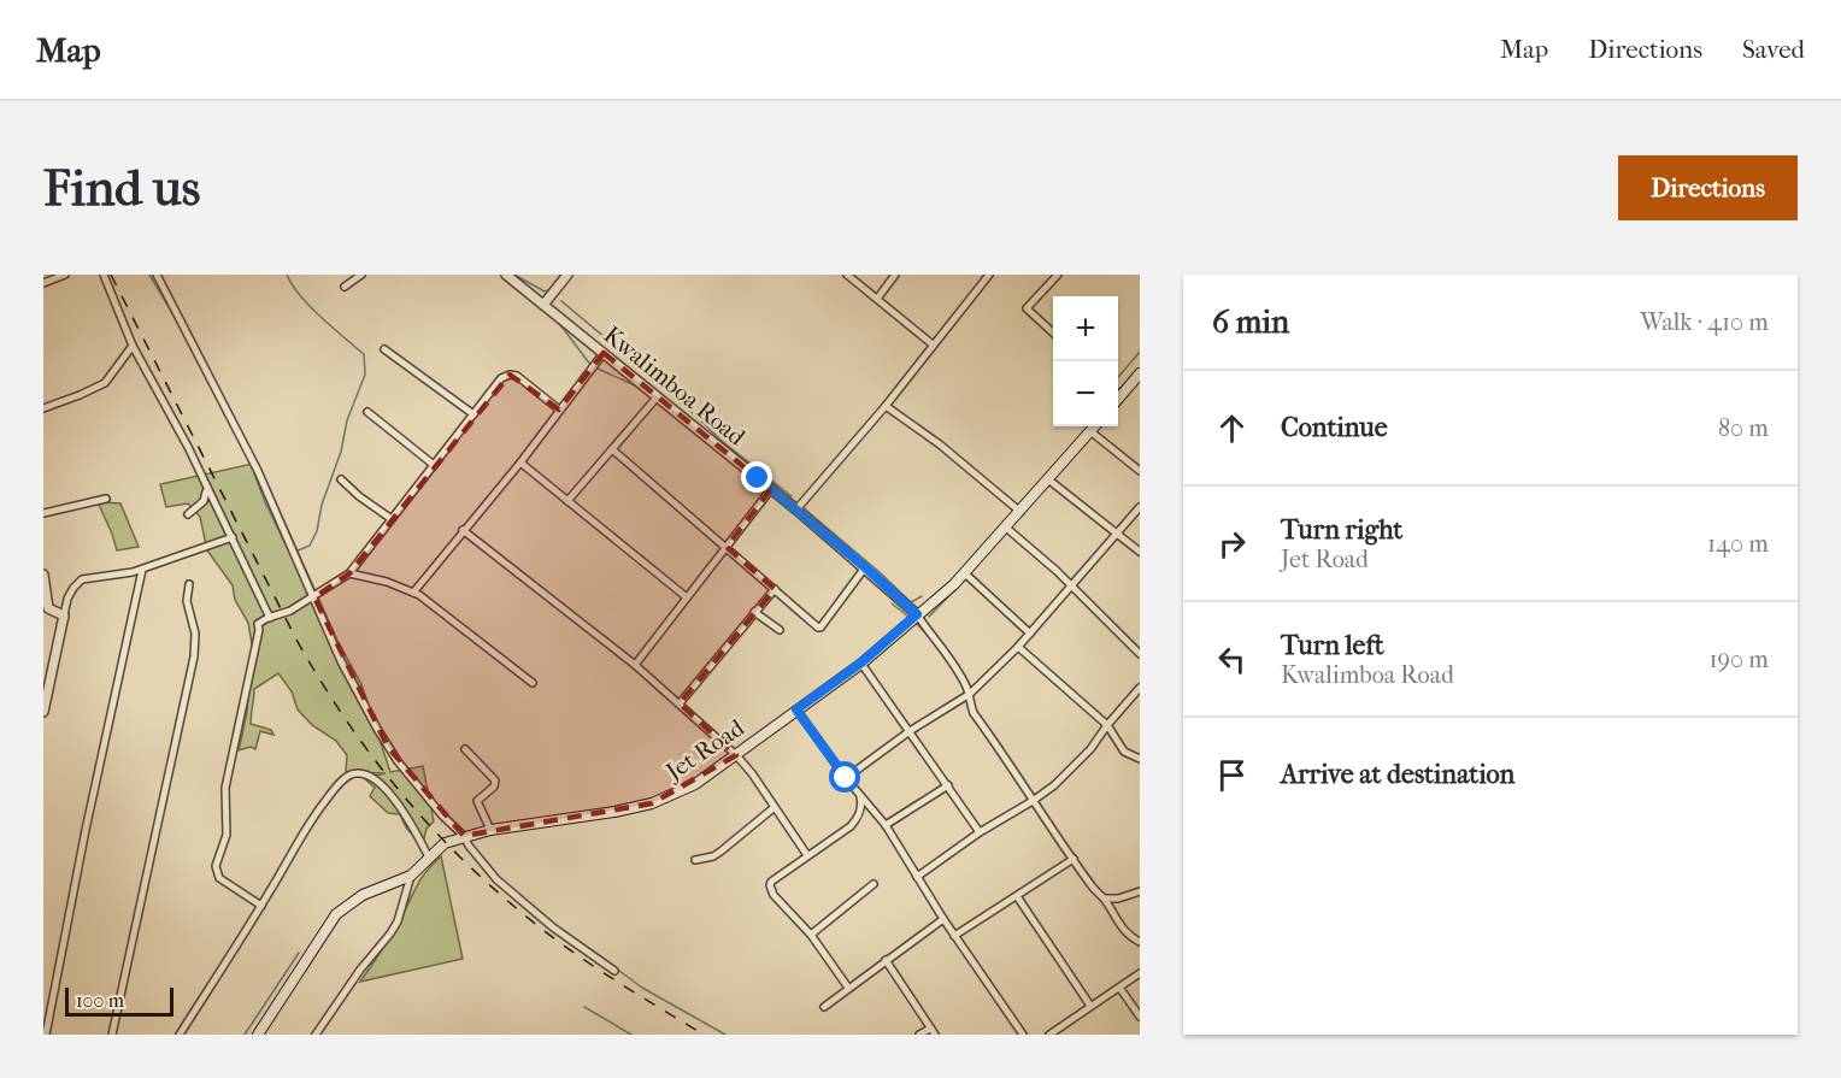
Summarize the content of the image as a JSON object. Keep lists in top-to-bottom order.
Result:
{
  "streets": {
    "main road": ["Jet Road"],
    "street": ["Kwalimboa Road"]
  },
  "crossings": [
    ["Kwalimboa Road", "Jet Road"]
  ],
  "scale_bar": "100 m",
  "page": {
    "header": "Map",
    "nav": ["Map", "Directions", "Saved"],
    "buttons": "Directions",
    "title": "Find us",
    "heading": ["6 min", "Walk · 410 m"],
    "map_buttons": ["+", "−"],
    "list": [
      ["Continue", "80 m"],
      ["Turn right", "Jet Road", "140 m"],
      ["Turn left", "Kwalimboa Road", "190 m"],
      "Arrive at destination"
    ],
    "scale": "100 m"
  }
}
